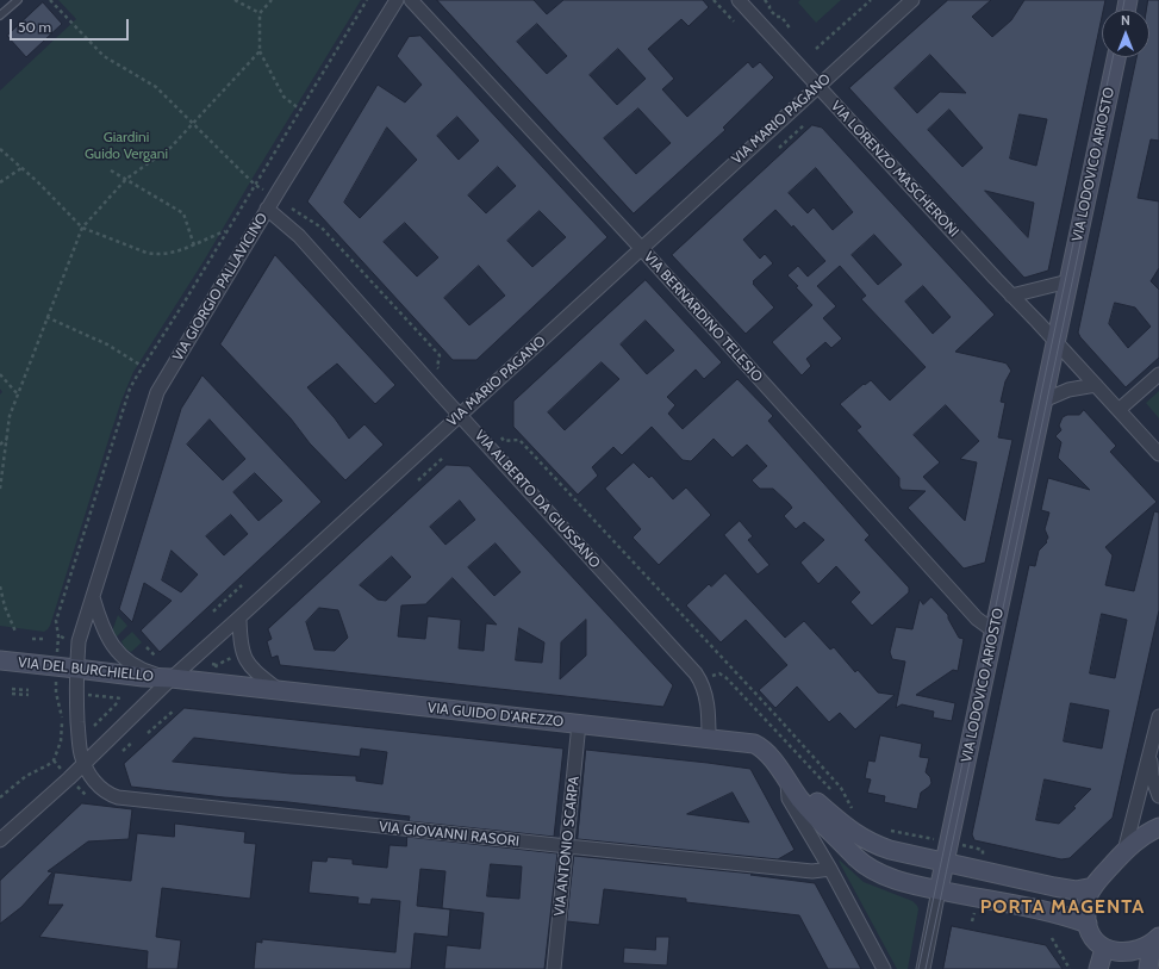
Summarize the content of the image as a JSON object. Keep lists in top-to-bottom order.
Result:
{
  "streets": {
    "main road": ["VIA LODOVICO ARIOSTO", "VIA DEL BURCHIELLO", "VIA GUIDO D'AREZZO"],
    "street": [
      "VIA MARIO PAGANO",
      "VIA LORENZO MASCHERONI",
      "VIA GIORGIO PALLAVICINO",
      "VIA BERNARDINO TELESIO",
      "VIA ALBERTO DA GIUSSANO",
      "VIA GIOVANNI RASORI",
      "VIA ANTONIO SCARPA"
    ]
  },
  "crossings": [
    ["VIA MARIO PAGANO", "VIA LORENZO MASCHERONI"],
    ["VIA MARIO PAGANO", "VIA BERNARDINO TELESIO"],
    ["VIA MARIO PAGANO", "VIA ALBERTO DA GIUSSANO"],
    ["VIA MARIO PAGANO", "VIA DEL BURCHIELLO"],
    ["VIA MARIO PAGANO", "VIA GUIDO D'AREZZO"],
    ["VIA MARIO PAGANO", "VIA GIOVANNI RASORI"],
    ["VIA LODOVICO ARIOSTO", "VIA LORENZO MASCHERONI"],
    ["VIA LODOVICO ARIOSTO", "VIA BERNARDINO TELESIO"],
    ["VIA GIORGIO PALLAVICINO", "VIA ALBERTO DA GIUSSANO"],
    ["VIA GIORGIO PALLAVICINO", "VIA DEL BURCHIELLO"],
    ["VIA ALBERTO DA GIUSSANO", "VIA GUIDO D'AREZZO"],
    ["VIA DEL BURCHIELLO", "VIA GUIDO D'AREZZO"],
    ["VIA GUIDO D'AREZZO", "VIA ANTONIO SCARPA"],
    ["VIA GIOVANNI RASORI", "VIA ANTONIO SCARPA"]
  ],
  "districts": ["PORTA MAGENTA"],
  "parks": ["Giardini Guido Vergani"],
  "scale_bar": "50 m",
  "north": "top"
}
